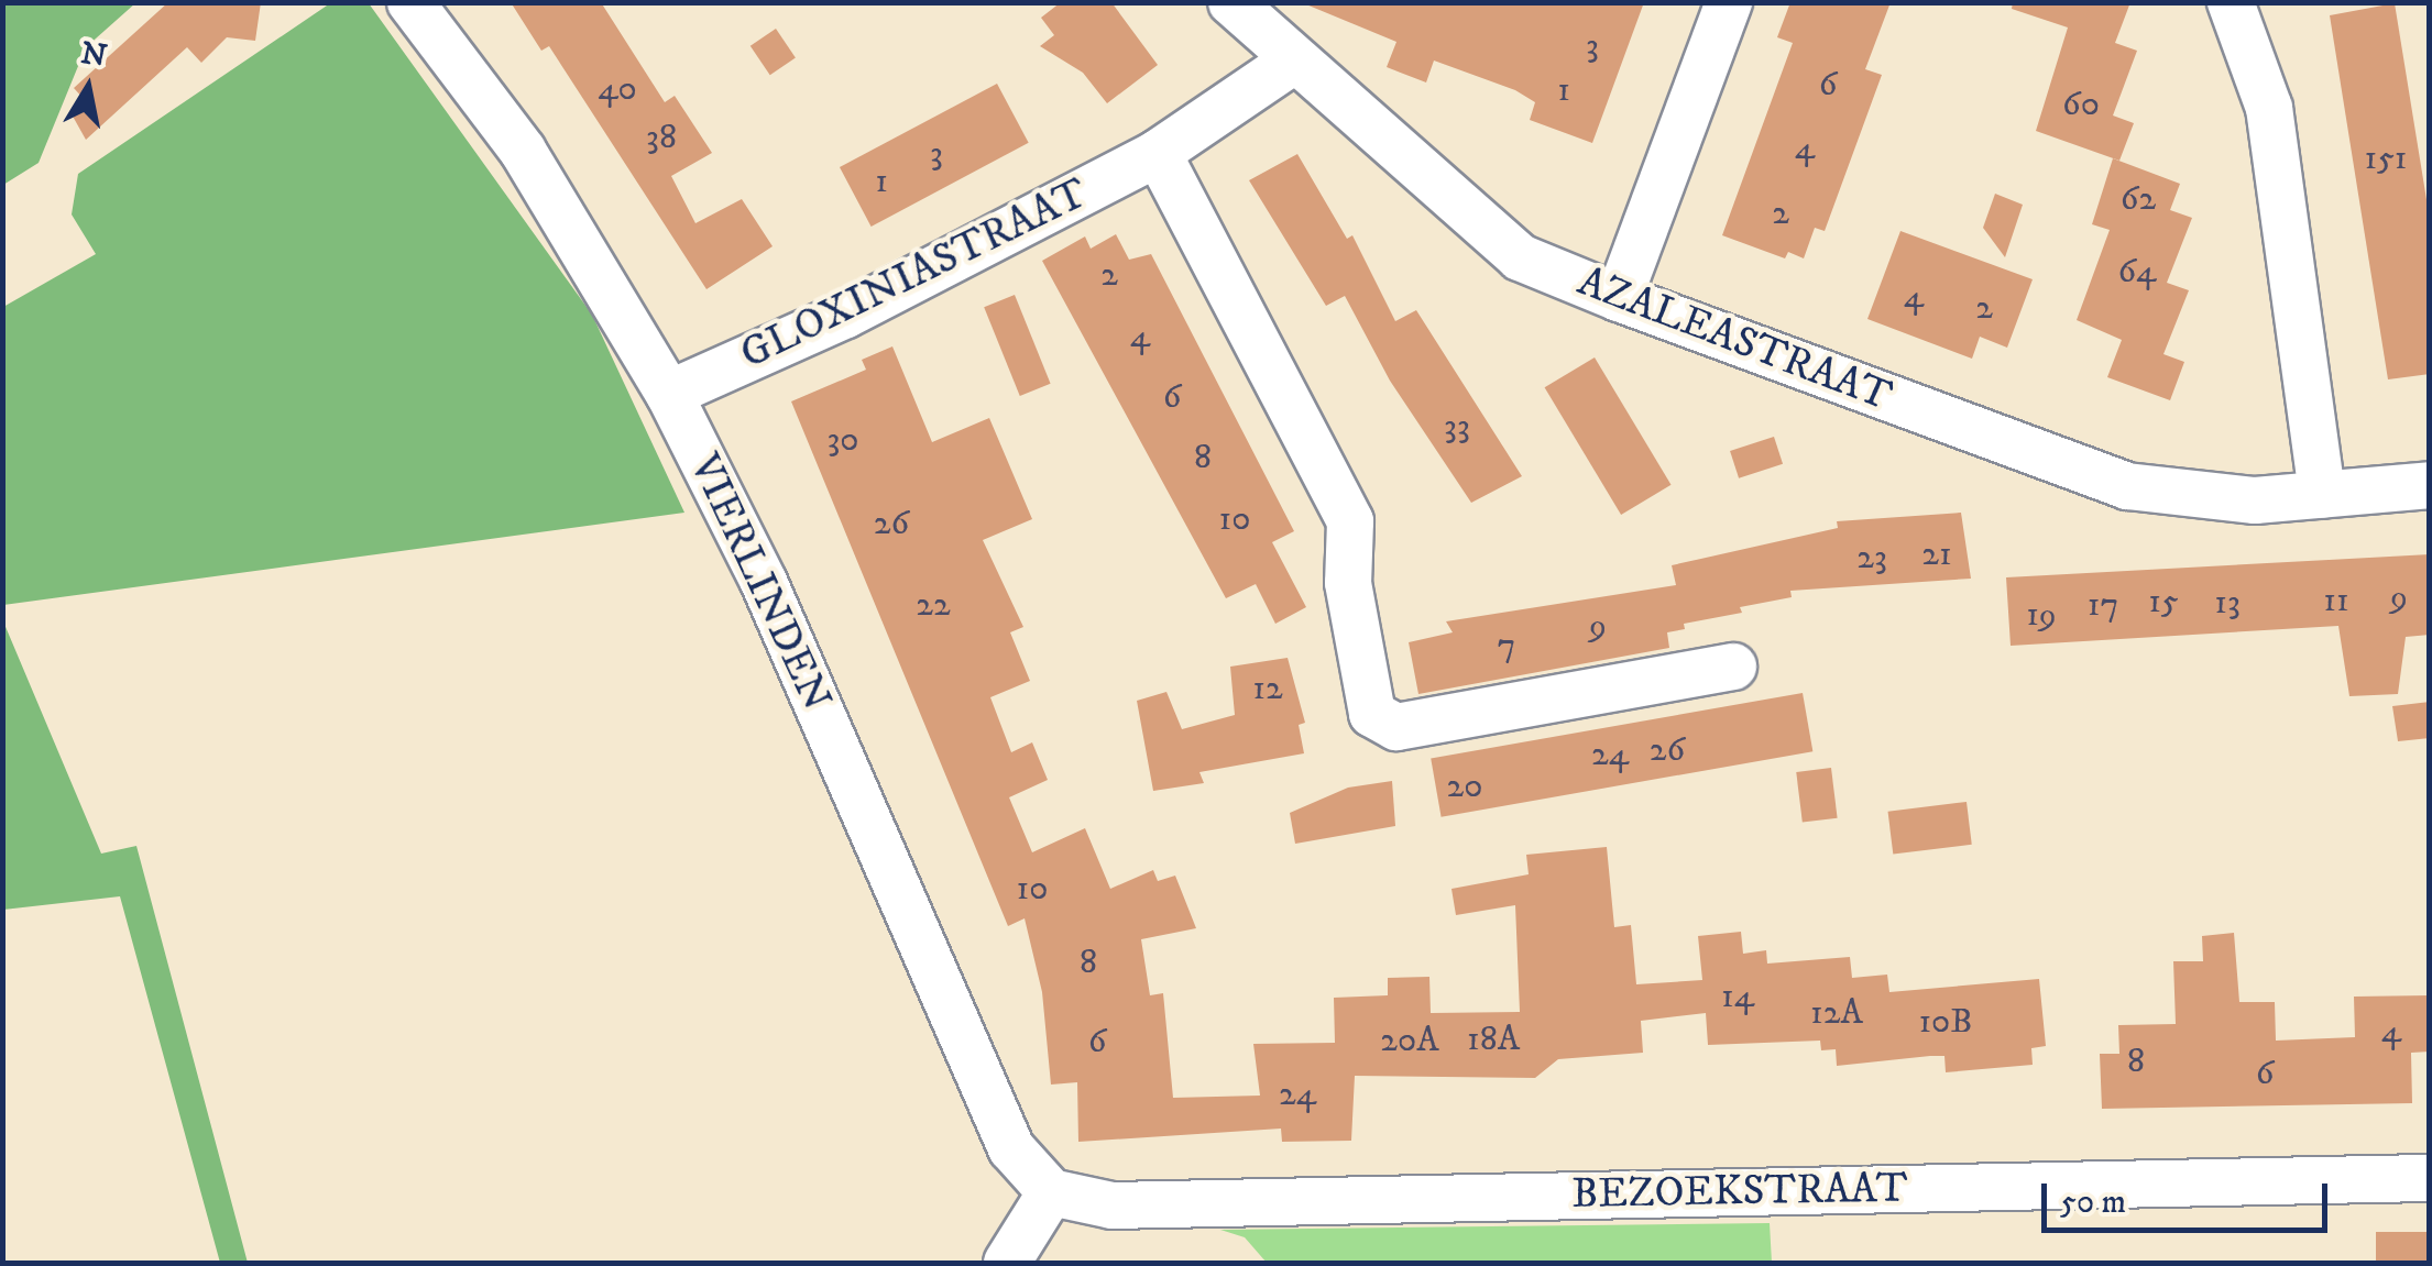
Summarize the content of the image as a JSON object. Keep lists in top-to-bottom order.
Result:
{
  "streets": {
    "street": [
      "GLOXINIASTRAAT",
      "AZALEASTRAAT",
      "VIERLINDEN",
      "BEZOEKSTRAAT"
    ]
  },
  "crossings": [
    ["GLOXINIASTRAAT", "AZALEASTRAAT"],
    ["GLOXINIASTRAAT", "VIERLINDEN"],
    ["VIERLINDEN", "BEZOEKSTRAAT"]
  ],
  "house_numbers": [
    "3",
    "6",
    "40",
    "1",
    "60",
    "38",
    "4",
    "3",
    "151",
    "1",
    "62",
    "2",
    "64",
    "2",
    "4",
    "2",
    "4",
    "6",
    "33",
    "30",
    "8",
    "10",
    "26",
    "21",
    "23",
    "9",
    "11",
    "15",
    "13",
    "22",
    "17",
    "19",
    "9",
    "7",
    "12",
    "26",
    "24",
    "20",
    "10",
    "8",
    "14",
    "12A",
    "10B",
    "4",
    "18A",
    "20A",
    "6",
    "8",
    "6",
    "24"
  ],
  "scale_bar": "50 m",
  "north": "top"
}
